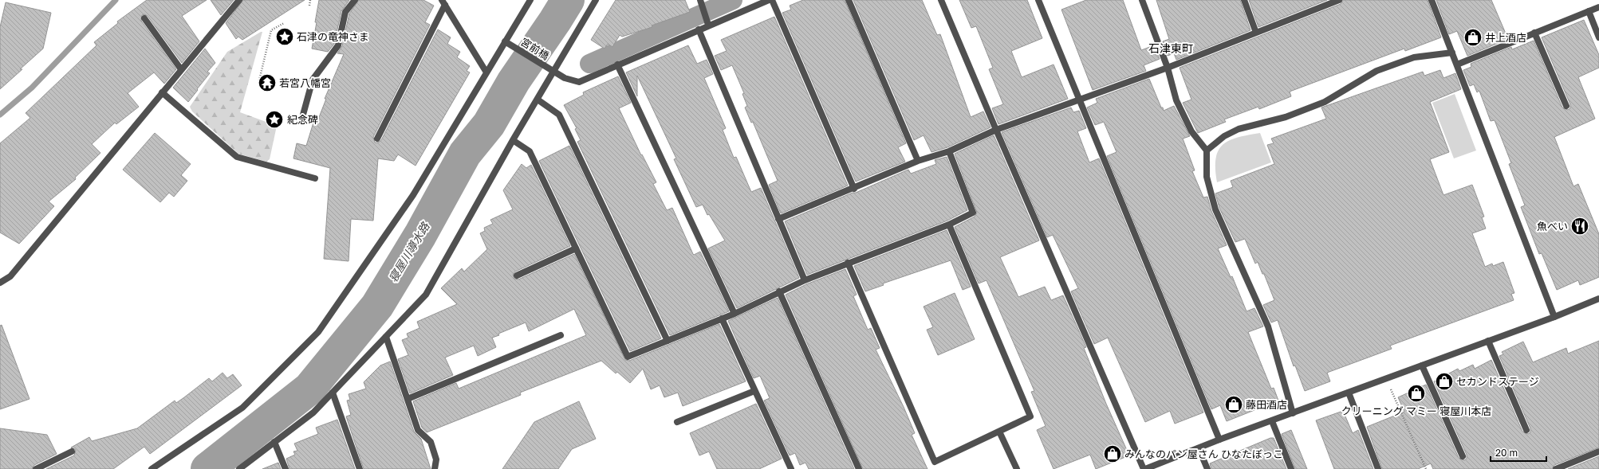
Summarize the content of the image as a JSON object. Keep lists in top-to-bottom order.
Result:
{
  "streets": {
    "street": ["宮前橋"]
  },
  "districts": ["石津東町"],
  "water": ["寝屋川導水路"],
  "places": {
    "place": ["石津の竜神さま", "紀念碑"],
    "shop": [
      "井上酒店",
      "セカンドステージ",
      "クリーニング マミー 寝屋川本店",
      "藤田酒店",
      "みんなのパン屋さん ひなたぼっこ"
    ],
    "temple": ["若宮八幡宮"],
    "restaurant": ["魚べい"]
  },
  "scale_bar": "20 m"
}
